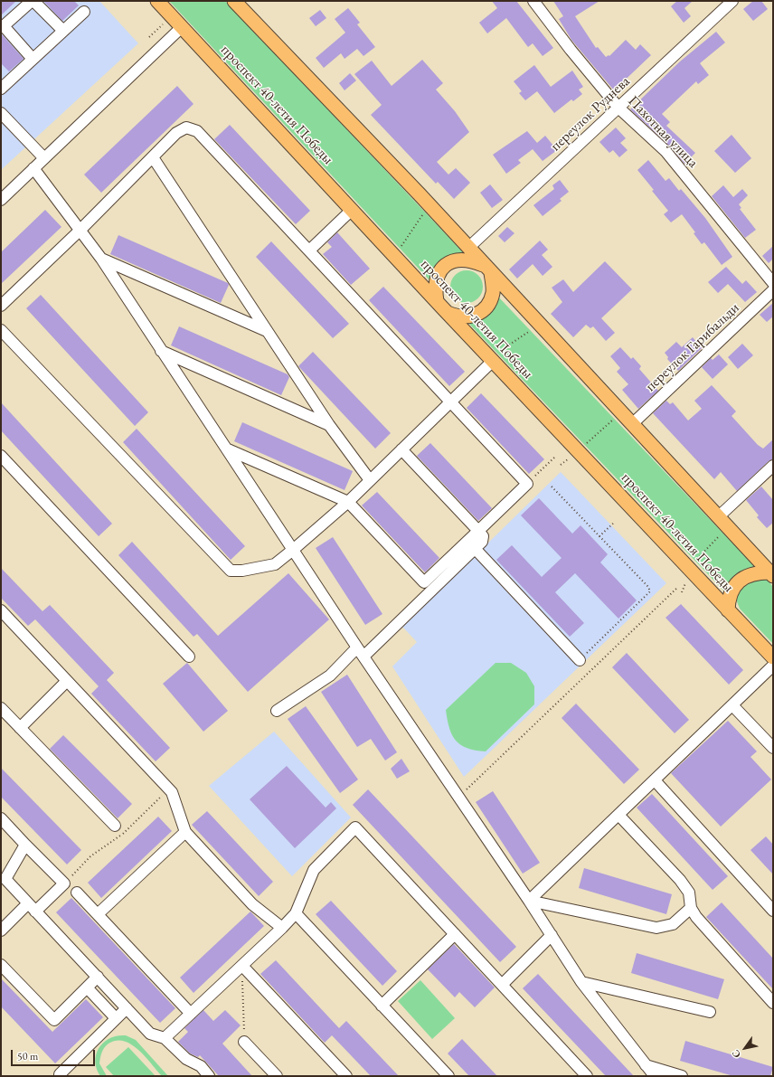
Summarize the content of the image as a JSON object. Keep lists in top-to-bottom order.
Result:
{
  "streets": {
    "main road": ["проспект 40-летия Победы"],
    "street": ["переулок Руднева", "Пахотная улица", "переулок Гарибальди"]
  },
  "crossings": [
    ["переулок Руднева", "Пахотная улица"]
  ],
  "scale_bar": "50 m",
  "north": "bottom left"
}
